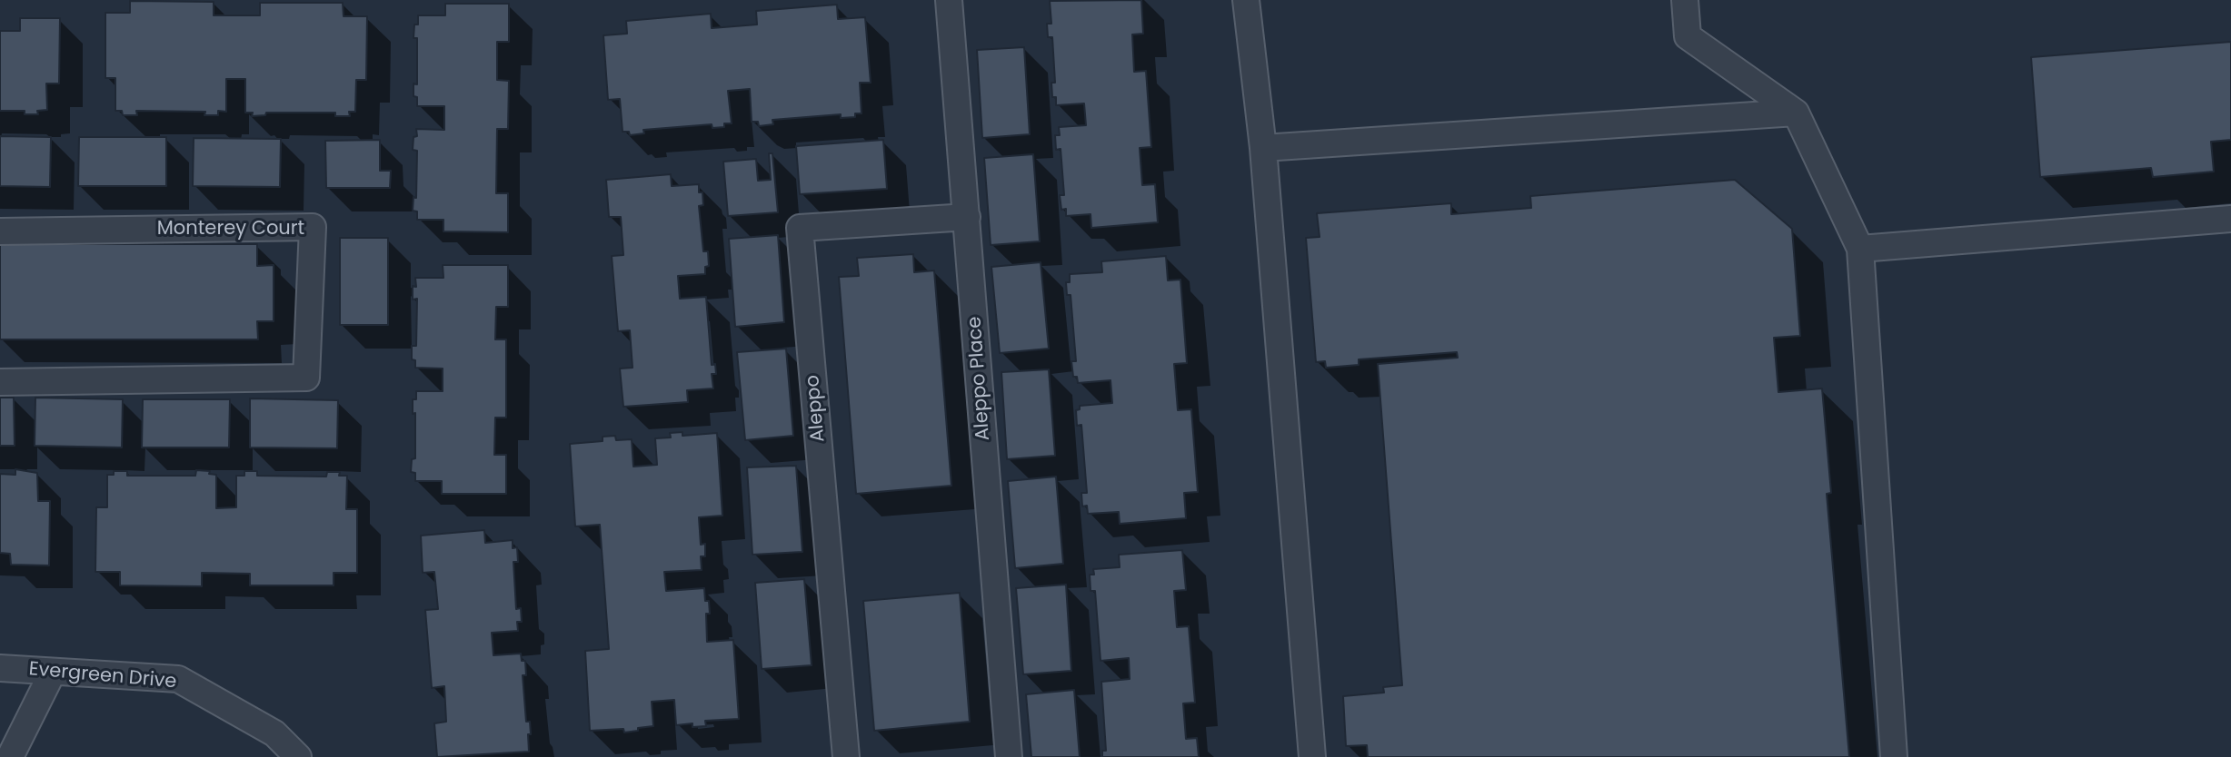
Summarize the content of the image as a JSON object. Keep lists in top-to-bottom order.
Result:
{
  "streets": {
    "lane": [
      "Monterey Court",
      "Aleppo Place",
      "Aleppo",
      "Evergreen Drive"
    ]
  },
  "crossings": [
    ["Aleppo Place", "Aleppo"]
  ]
}
